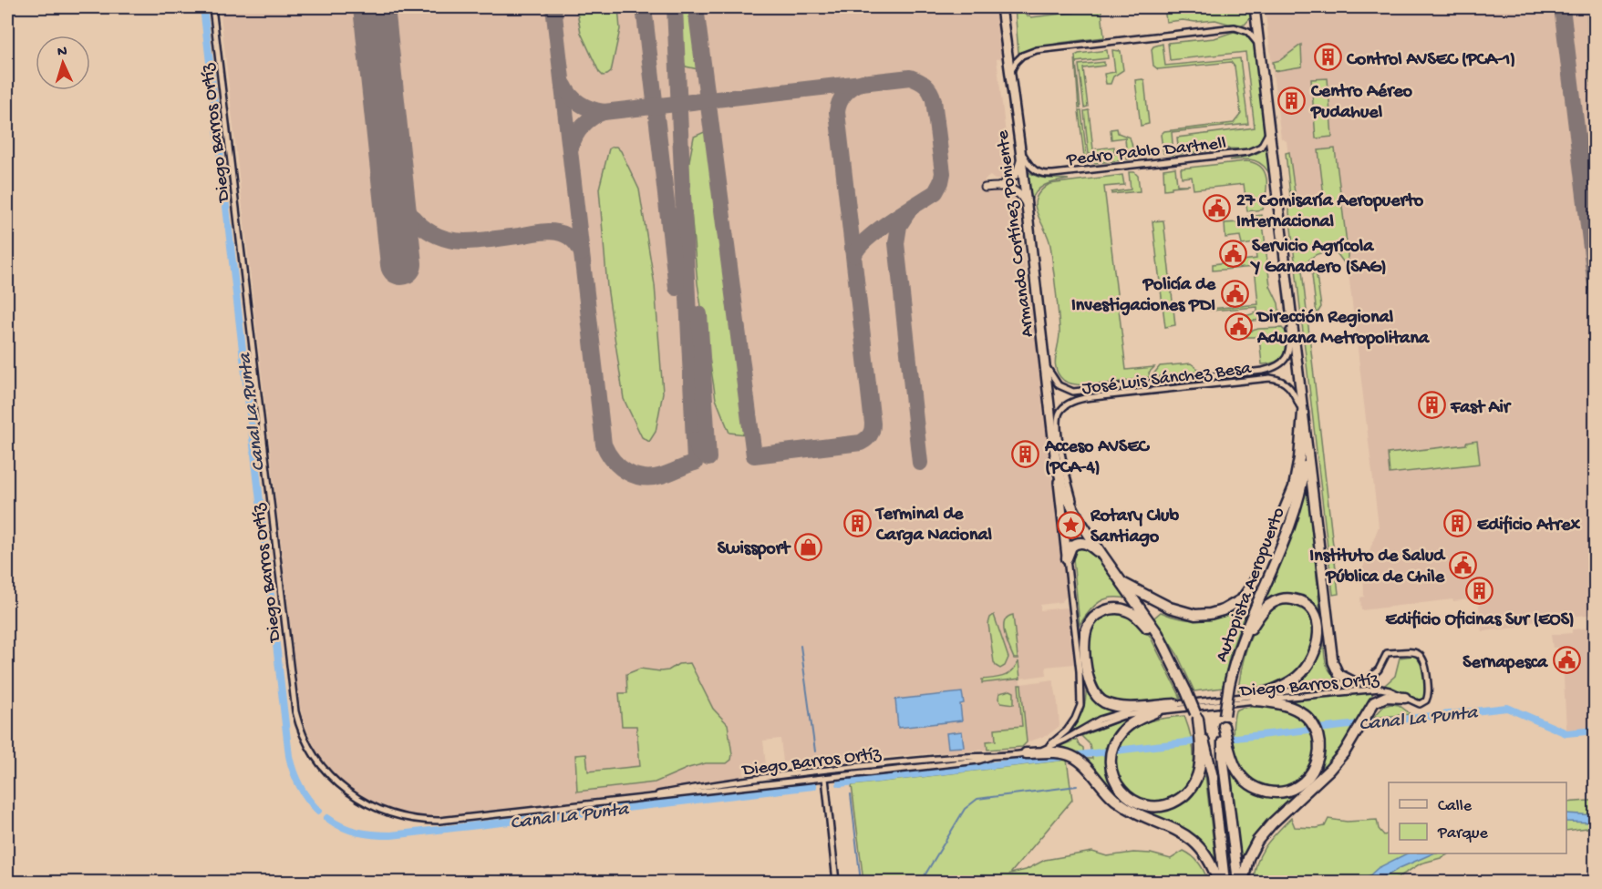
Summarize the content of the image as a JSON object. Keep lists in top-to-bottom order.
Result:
{
  "streets": {
    "highway": ["Armando Cortínez Poniente", "Autopista Aeropuerto"],
    "street": ["Diego Barros Ortíz", "Pedro Pablo Dartnell", "José Luis Sánchez Besa"]
  },
  "crossings": [
    ["Pedro Pablo Dartnell", "Armando Cortínez Poniente"],
    ["Armando Cortínez Poniente", "José Luis Sánchez Besa"]
  ],
  "water": ["Canal La Punta"],
  "places": {
    "building": [
      "Control AVSEC (PCA-1)",
      "Centro Aéreo Pudahuel",
      "Fast Air",
      "Acceso AVSEC (PCA-4)",
      "Terminal de Carga Nacional",
      "Edificio Atrex",
      "Edificio Oficinas Sur (EOS)"
    ],
    "public building": [
      "27 Comisaría Aeropuerto Internacional",
      "Servicio Agrícola Y Ganadero (SAG)",
      "Policía de Investigaciones PDI",
      "Dirección Regional Aduana Metropolitana",
      "Instituto de Salud Pública de Chile",
      "Sernapesca"
    ],
    "place": ["Rotary Club Santiago"],
    "shop": ["Swissport"]
  },
  "legend": ["Calle", "Parque"],
  "north": "top"
}
